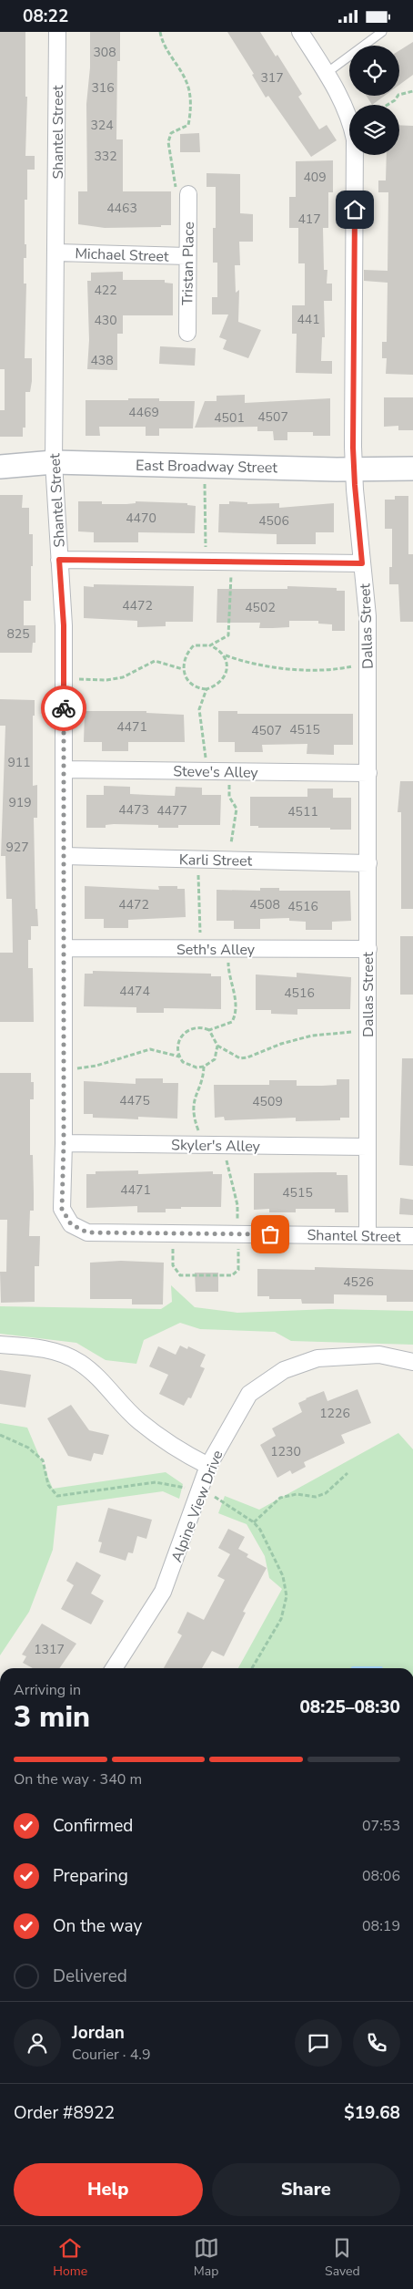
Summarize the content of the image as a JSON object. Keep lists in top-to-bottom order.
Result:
{
  "streets": {
    "street": [
      "Shantel Street",
      "Michael Street",
      "Tristan Place",
      "East Broadway Street",
      "Dallas Street",
      "Steve's Alley",
      "Karli Street",
      "Seth's Alley",
      "Skyler's Alley",
      "Alpine View Drive"
    ]
  },
  "crossings": [
    ["Shantel Street", "Michael Street"],
    ["Shantel Street", "East Broadway Street"],
    ["Shantel Street", "Dallas Street"],
    ["Shantel Street", "Steve's Alley"],
    ["Shantel Street", "Karli Street"],
    ["Shantel Street", "Seth's Alley"],
    ["Shantel Street", "Skyler's Alley"],
    ["Michael Street", "Tristan Place"],
    ["East Broadway Street", "Dallas Street"],
    ["Dallas Street", "Steve's Alley"],
    ["Dallas Street", "Karli Street"],
    ["Dallas Street", "Seth's Alley"],
    ["Dallas Street", "Skyler's Alley"]
  ],
  "house_numbers": [
    "308",
    "317",
    "316",
    "324",
    "332",
    "409",
    "4463",
    "417",
    "422",
    "441",
    "430",
    "438",
    "4469",
    "4507",
    "4501",
    "4470",
    "4506",
    "4472",
    "4502",
    "825",
    "4471",
    "4515",
    "4507",
    "911",
    "919",
    "4473",
    "4477",
    "4511",
    "927",
    "4472",
    "4508",
    "4516",
    "4474",
    "4516",
    "4475",
    "4509",
    "4471",
    "4515",
    "4526",
    "1226",
    "1230",
    "1317"
  ],
  "page": {
    "status": "08:22",
    "heading": ["3 min", "Arriving in", "08:25–08:30"],
    "panel": [
      "Jordan",
      "Courier · 4.9",
      "Order #8922",
      "$19.68"
    ],
    "bar": "On the way · 340 m",
    "list": [
      ["Confirmed", "07:53"],
      ["Preparing", "08:06"],
      ["On the way", "08:19"],
      "Delivered"
    ],
    "buttons": ["Help", "Share"],
    "tabs": ["Home", "Map", "Saved"]
  }
}
